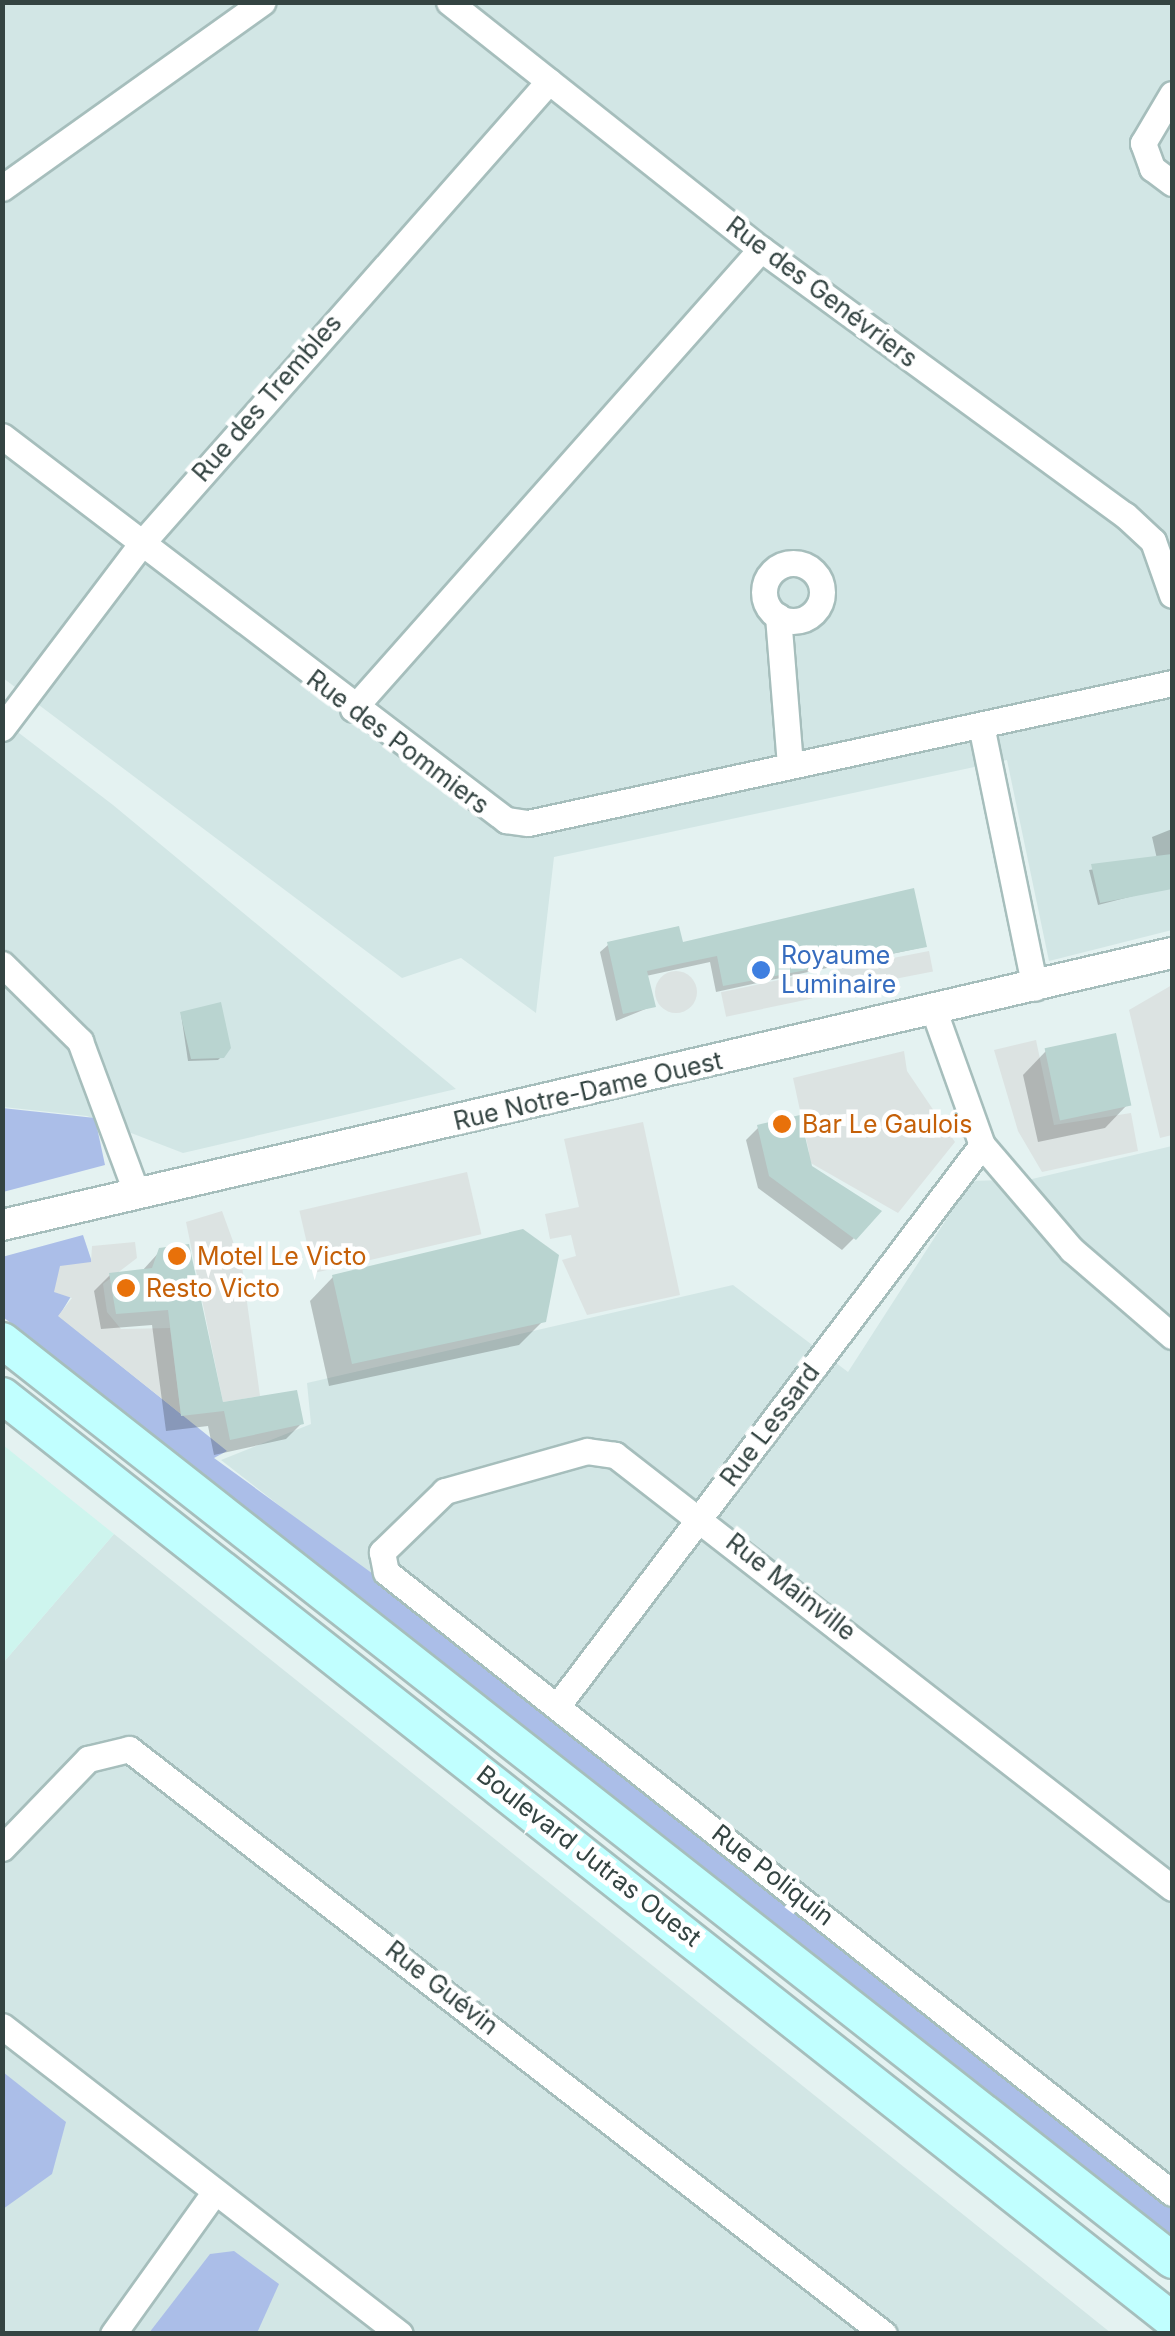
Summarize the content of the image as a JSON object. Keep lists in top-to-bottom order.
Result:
{
  "streets": {
    "main road": ["Boulevard Jutras Ouest"],
    "street": [
      "Rue des Genévriers",
      "Rue des Trembles",
      "Rue des Pommiers",
      "Rue Notre-Dame Ouest",
      "Rue Lessard",
      "Rue Mainville",
      "Rue Poliquin",
      "Rue Guévin"
    ]
  },
  "crossings": [
    ["Rue des Genévriers", "Rue des Trembles"],
    ["Rue des Trembles", "Rue des Pommiers"],
    ["Rue Lessard", "Rue Mainville"],
    ["Rue Lessard", "Rue Poliquin"],
    ["Rue Mainville", "Rue Poliquin"]
  ],
  "places": [
    "Royaume Luminaire",
    "Bar Le Gaulois",
    "Motel Le Victo",
    "Resto Victo"
  ]
}
